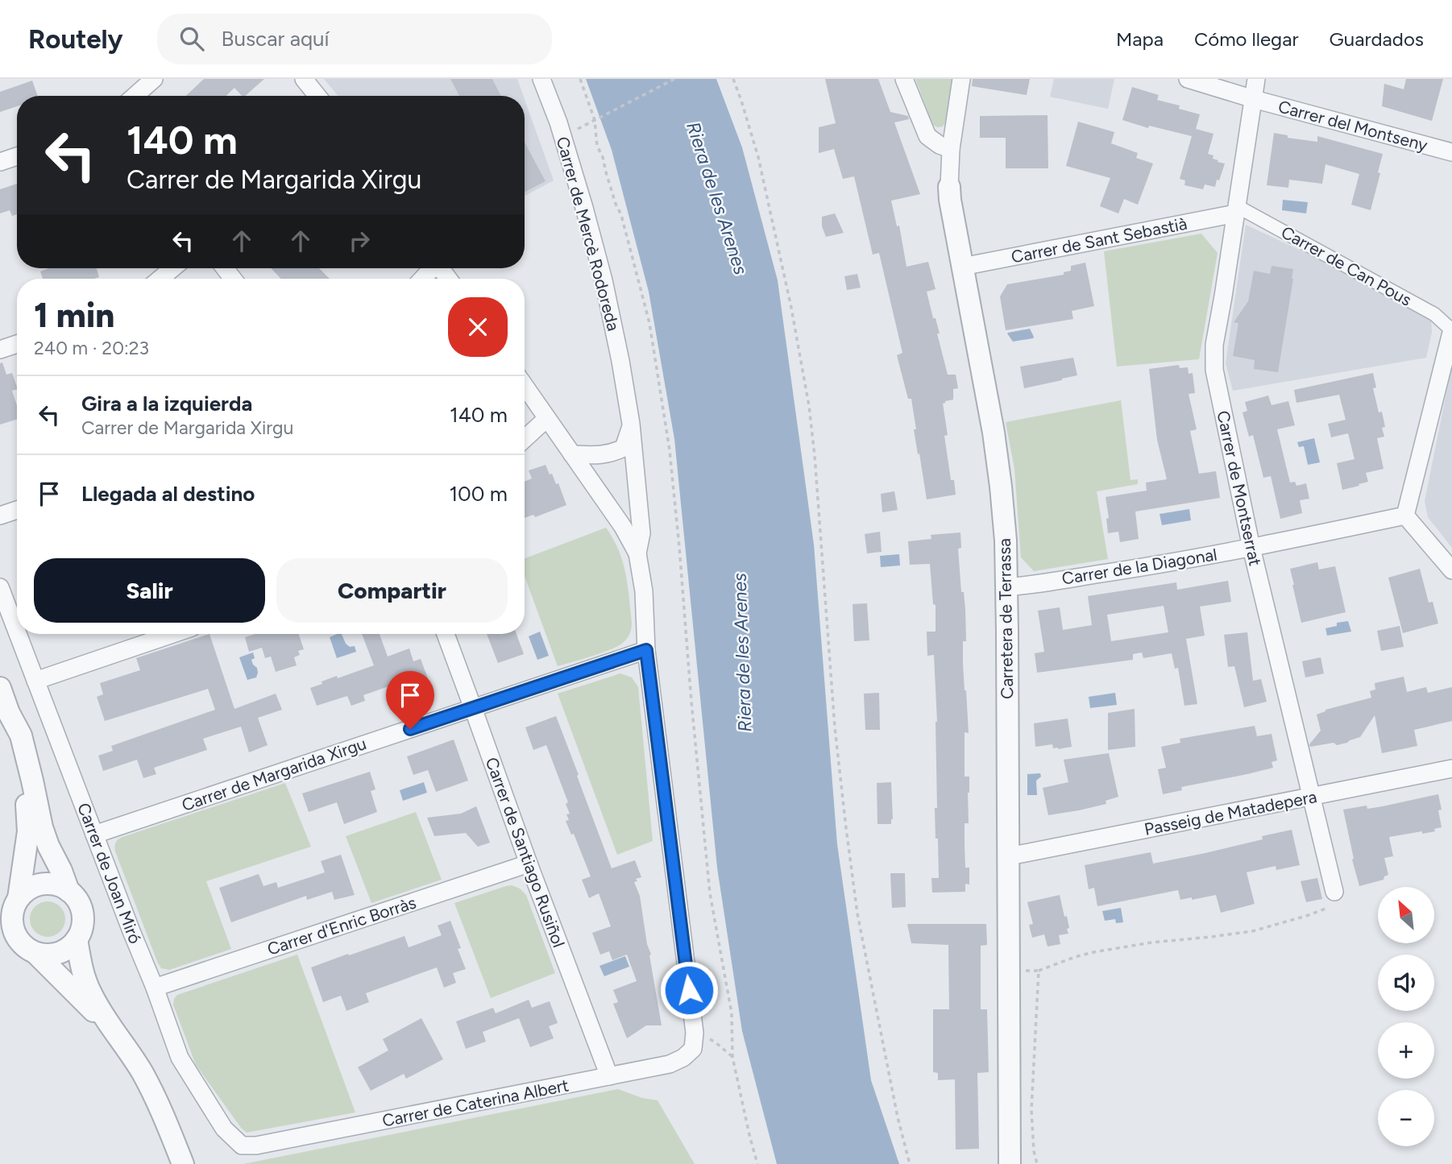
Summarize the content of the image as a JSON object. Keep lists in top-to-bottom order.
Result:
{
  "streets": {
    "street": [
      "Carrer del Montseny",
      "Carrer de Mercè Rodoreda",
      "Carrer de Sant Sebastià",
      "Carrer de Can Pous",
      "Carrer de Montserrat",
      "Carrer de la Diagonal",
      "Carretera de Terrassa",
      "Carrer de Margarida Xirgu",
      "Passeig de Matadepera",
      "Carrer de Santiago Rusiñol",
      "Carrer de Joan Miró",
      "Carrer d'Enric Borràs",
      "Carrer de Caterina Albert"
    ]
  },
  "crossings": [
    ["Carrer del Montseny", "Carrer de Montserrat"],
    ["Carrer de Sant Sebastià", "Carrer de Can Pous"],
    ["Carrer de Sant Sebastià", "Carrer de Montserrat"],
    ["Carrer de Sant Sebastià", "Carretera de Terrassa"],
    ["Carrer de Can Pous", "Carrer de Montserrat"],
    ["Carrer de Montserrat", "Carrer de la Diagonal"],
    ["Carrer de Montserrat", "Passeig de Matadepera"],
    ["Carrer de la Diagonal", "Carretera de Terrassa"],
    ["Carretera de Terrassa", "Passeig de Matadepera"],
    ["Carrer de Margarida Xirgu", "Carrer de Santiago Rusiñol"],
    ["Carrer de Margarida Xirgu", "Carrer de Joan Miró"],
    ["Carrer de Santiago Rusiñol", "Carrer d'Enric Borràs"],
    ["Carrer de Santiago Rusiñol", "Carrer de Caterina Albert"],
    ["Carrer de Joan Miró", "Carrer d'Enric Borràs"],
    ["Carrer de Joan Miró", "Carrer de Caterina Albert"]
  ],
  "water": ["Riera de les Arenes"],
  "north": "top left",
  "page": {
    "header": "Routely",
    "search": "Buscar aquí",
    "nav": ["Mapa", "Cómo llegar", "Guardados"],
    "turn": ["140 m", "Carrer de Margarida Xirgu"],
    "heading": ["1 min", "240 m · 20:23"],
    "list": [
      {
        "name": "Gira a la izquierda",
        "note": "Carrer de Margarida Xirgu",
        "value": "140 m"
      },
      {
        "name": "Llegada al destino",
        "value": "100 m"
      }
    ],
    "buttons": ["Salir", "Compartir"],
    "map_buttons": ["+", "−"]
  }
}
